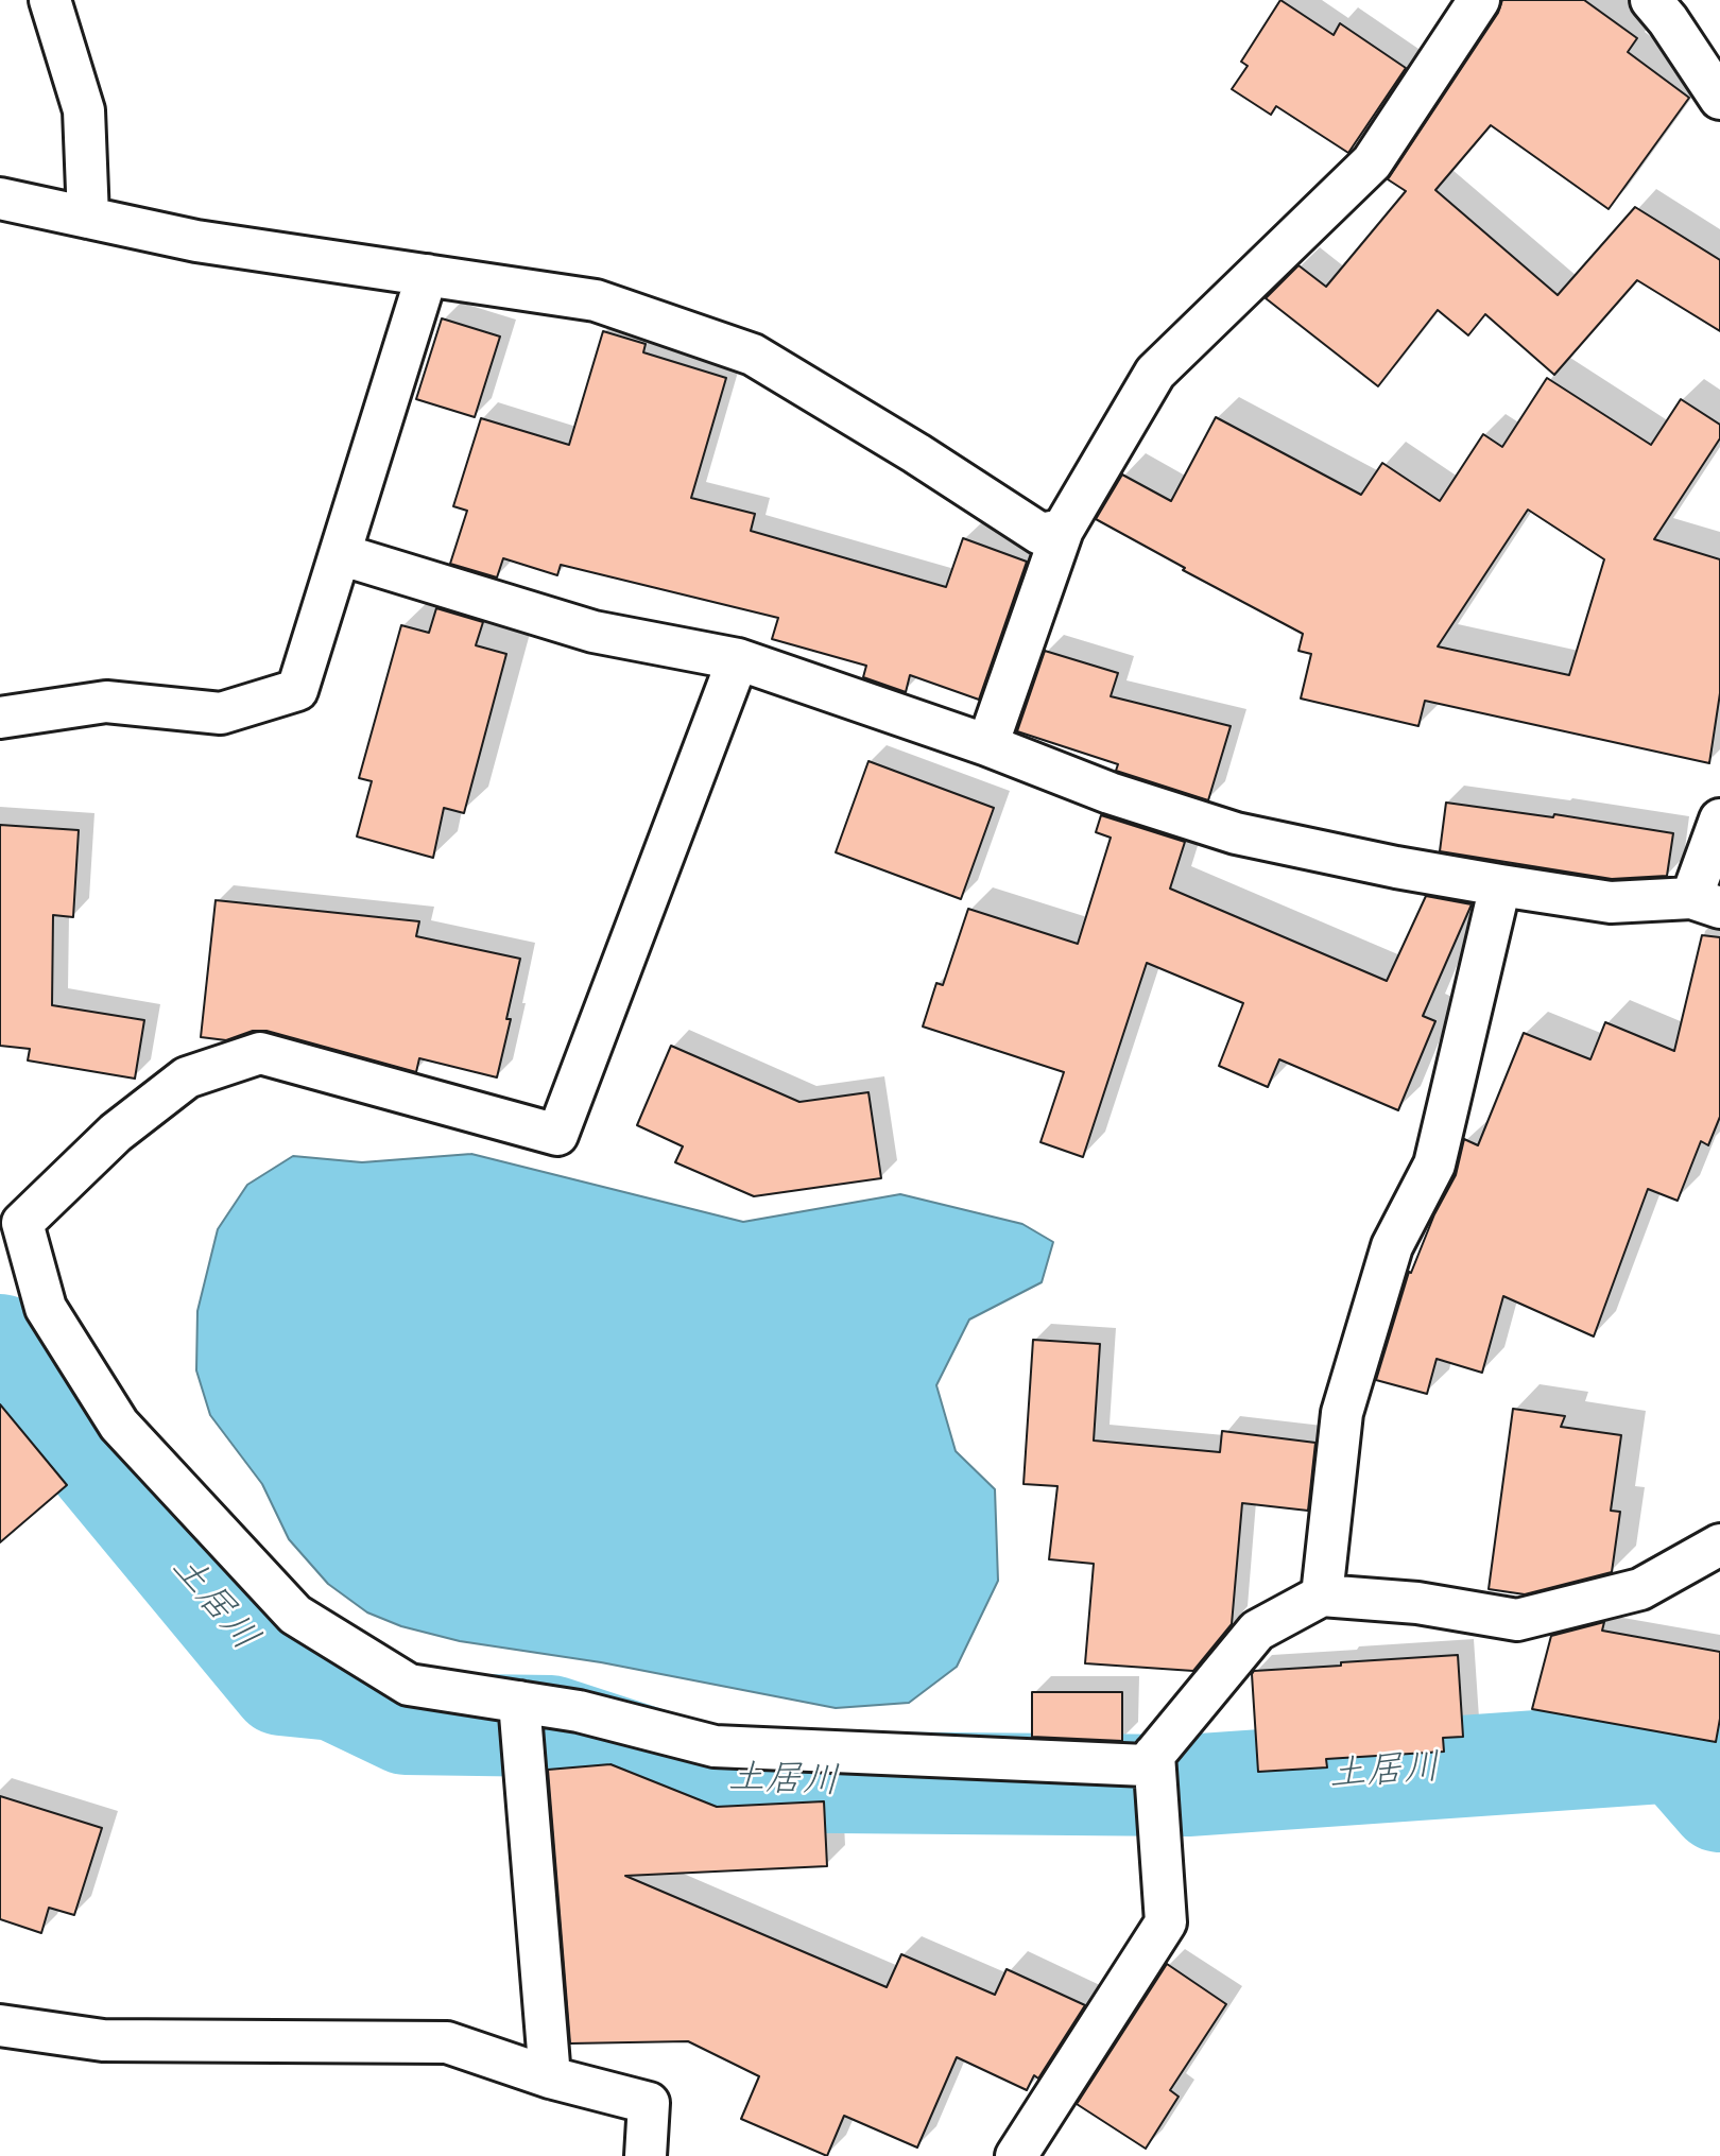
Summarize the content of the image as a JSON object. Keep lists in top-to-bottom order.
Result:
{
  "water": ["土居川"]
}
